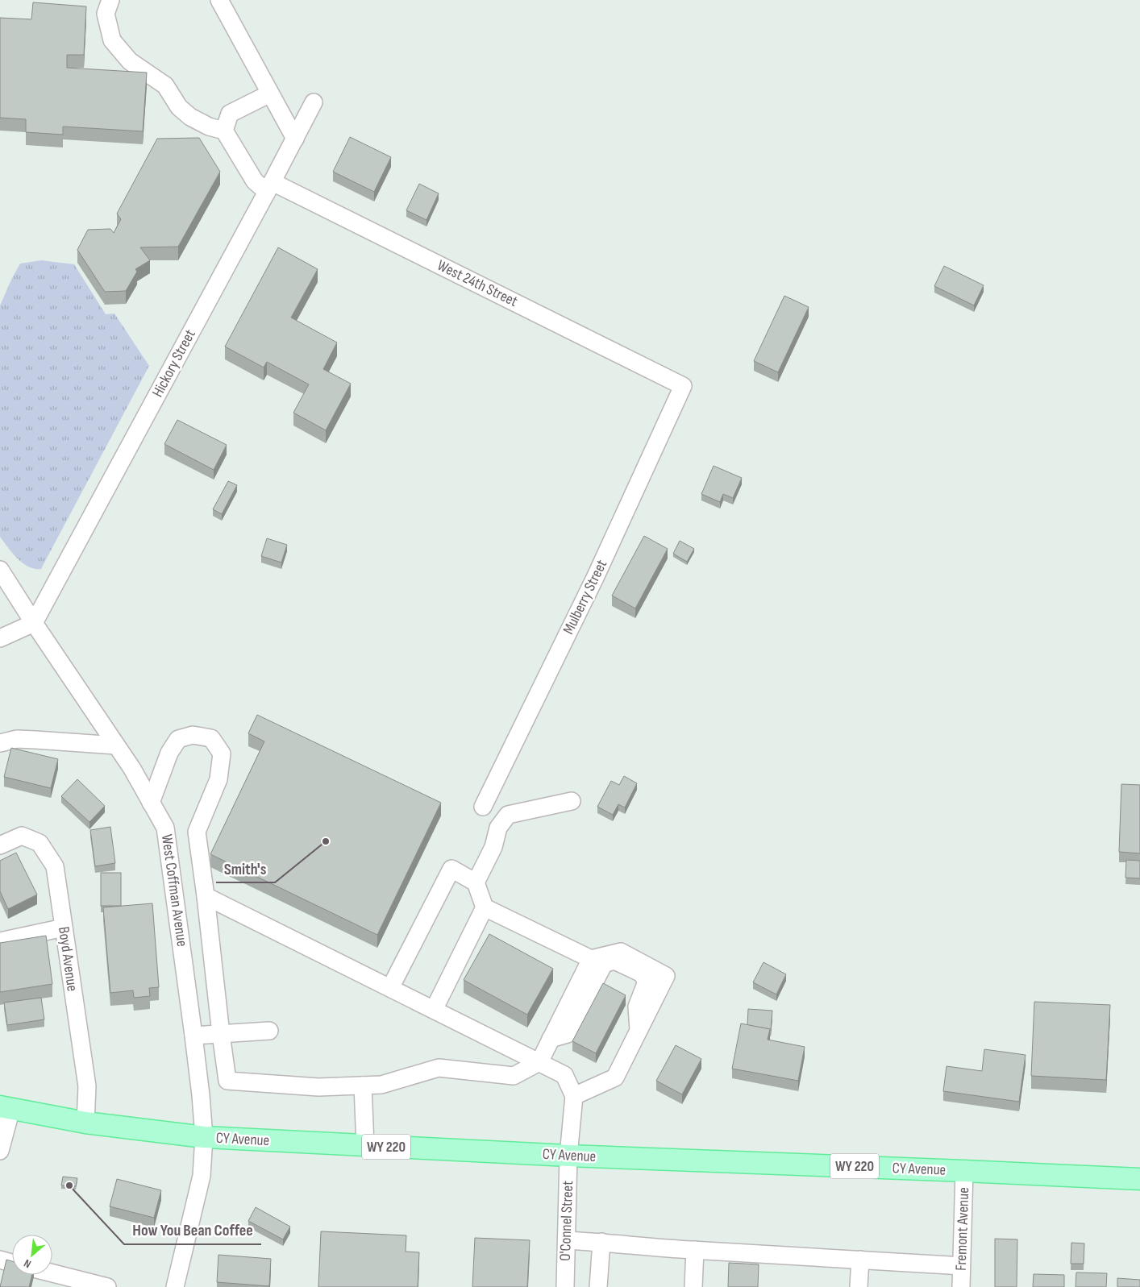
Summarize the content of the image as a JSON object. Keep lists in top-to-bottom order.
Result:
{
  "streets": {
    "main road": ["CY Avenue", "WY 220"],
    "street": [
      "West 24th Street",
      "Hickory Street",
      "Mulberry Street",
      "West Coffman Avenue",
      "Boyd Avenue",
      "O'Connel Street",
      "Fremont Avenue"
    ]
  },
  "crossings": [
    ["West 24th Street", "Hickory Street"],
    ["West 24th Street", "Mulberry Street"],
    ["Hickory Street", "West Coffman Avenue"],
    ["West Coffman Avenue", "CY Avenue"],
    ["Boyd Avenue", "CY Avenue"],
    ["CY Avenue", "O'Connel Street"],
    ["CY Avenue", "Fremont Avenue"]
  ],
  "places": ["Smith's", "How You Bean Coffee"],
  "north": "bottom left"
}
